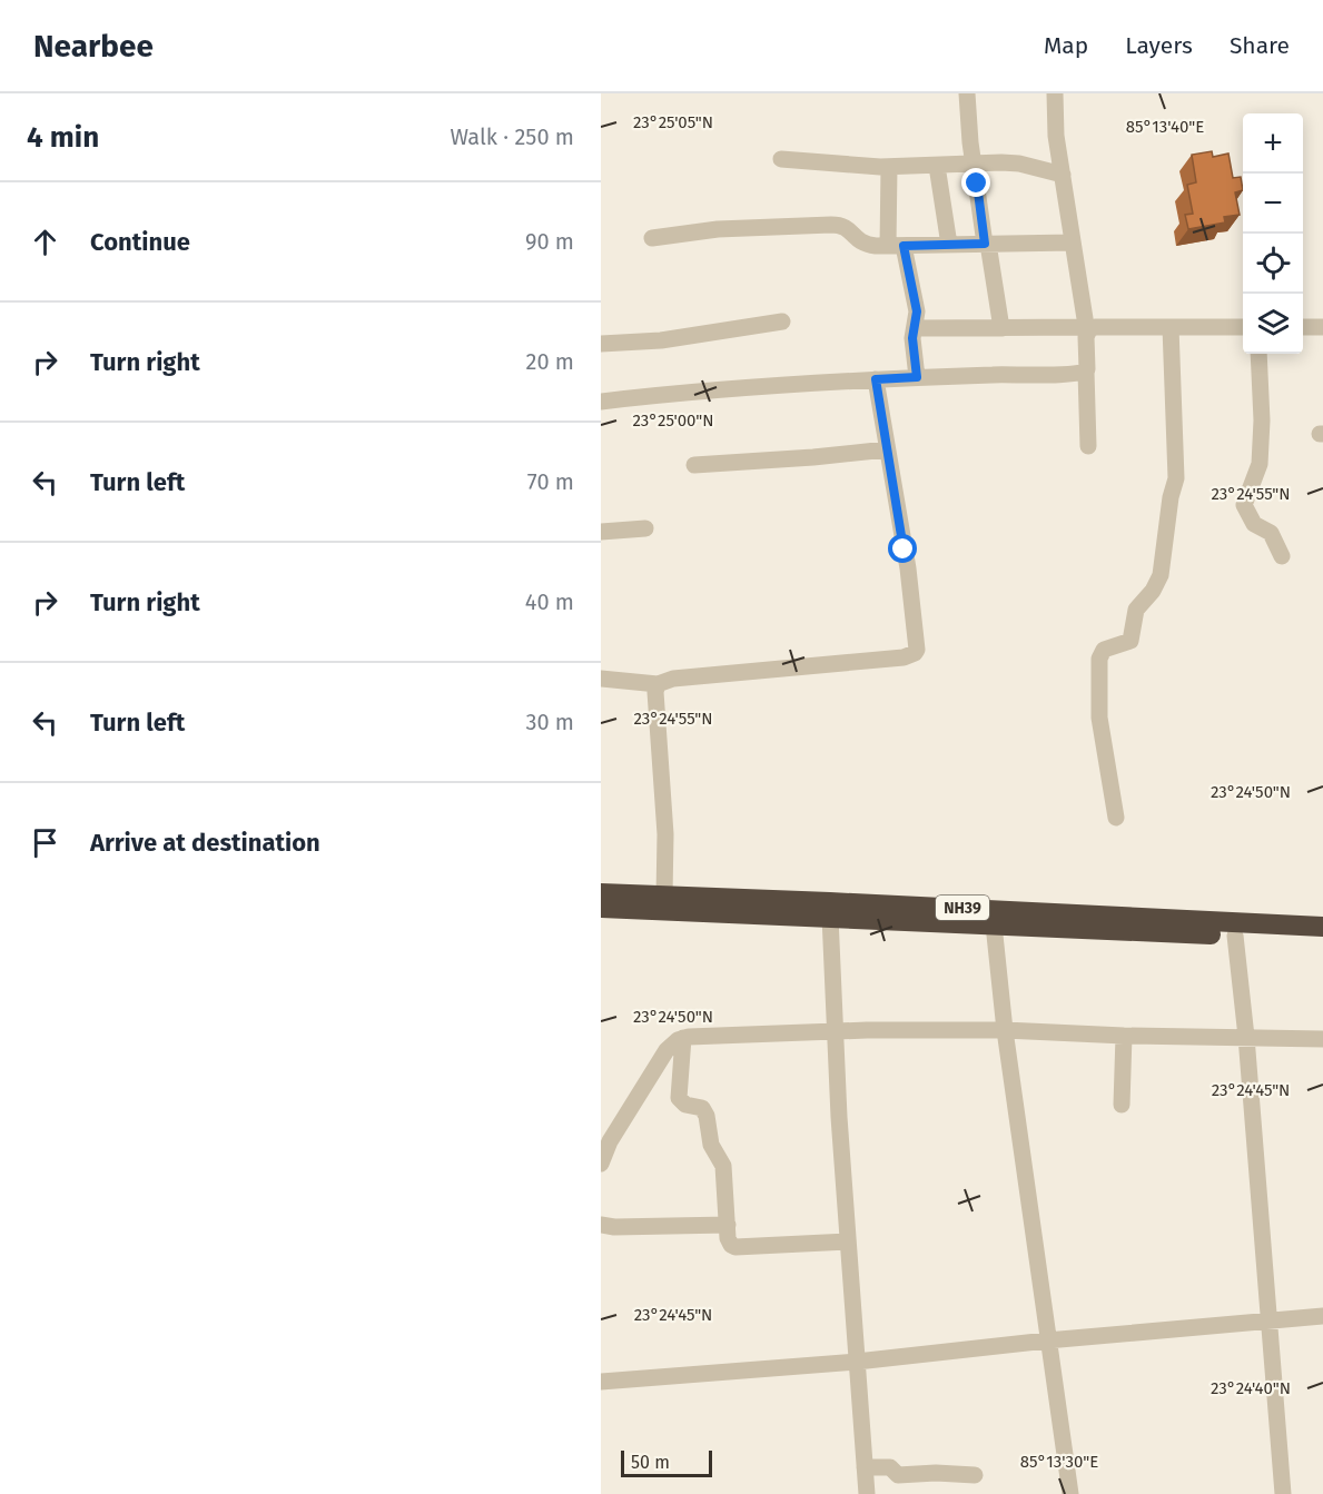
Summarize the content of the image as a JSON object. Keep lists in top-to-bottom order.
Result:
{
  "streets": {
    "highway": ["NH39"]
  },
  "scale_bar": "50 m",
  "page": {
    "header": "Nearbee",
    "nav": ["Map", "Layers", "Share"],
    "heading": ["4 min", "Walk · 250 m"],
    "map_buttons": ["+", "−"],
    "list": [
      ["Continue", "90 m"],
      ["Turn right", "20 m"],
      ["Turn left", "70 m"],
      ["Turn right", "40 m"],
      ["Turn left", "30 m"],
      "Arrive at destination"
    ],
    "scale": "50 m"
  },
  "coordinates": [
    "23°25'05\"N",
    "85°13'40\"E",
    "23°25'00\"N",
    "23°24'55\"N",
    "23°24'50\"N",
    "23°24'45\"N",
    "23°24'40\"N",
    "85°13'30\"E"
  ]
}
